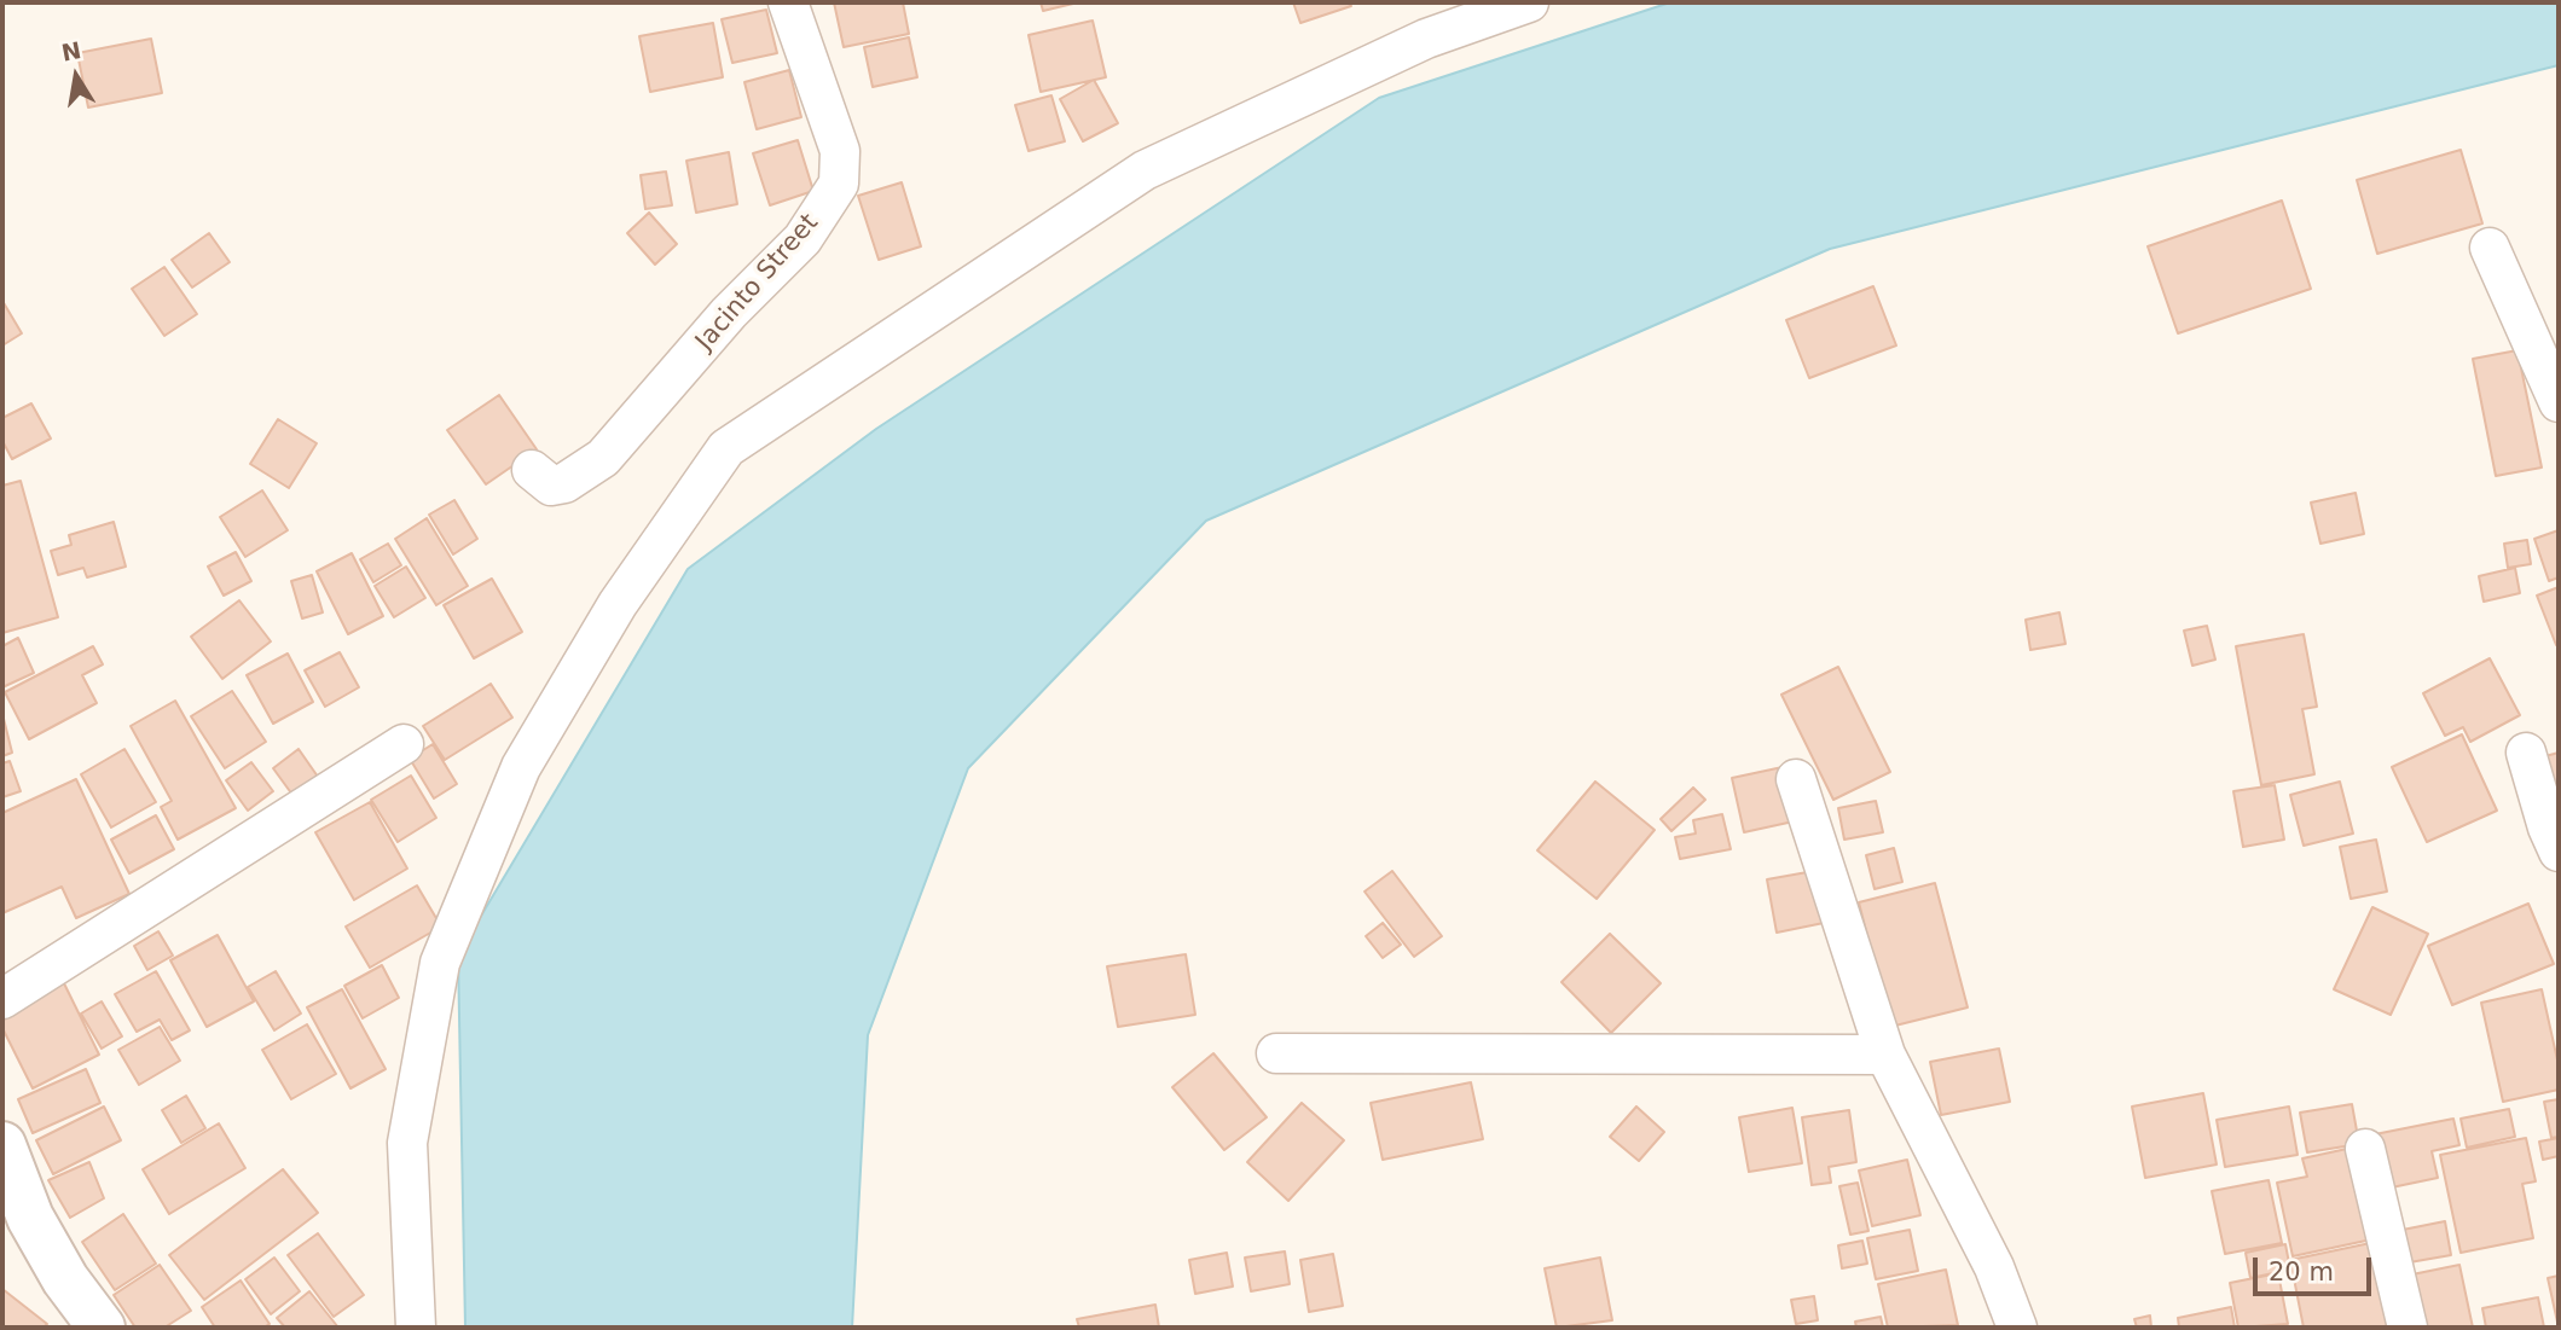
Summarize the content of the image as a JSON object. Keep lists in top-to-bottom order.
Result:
{
  "streets": {
    "street": ["Jacinto Street"]
  },
  "scale_bar": "20 m",
  "north": "top"
}
